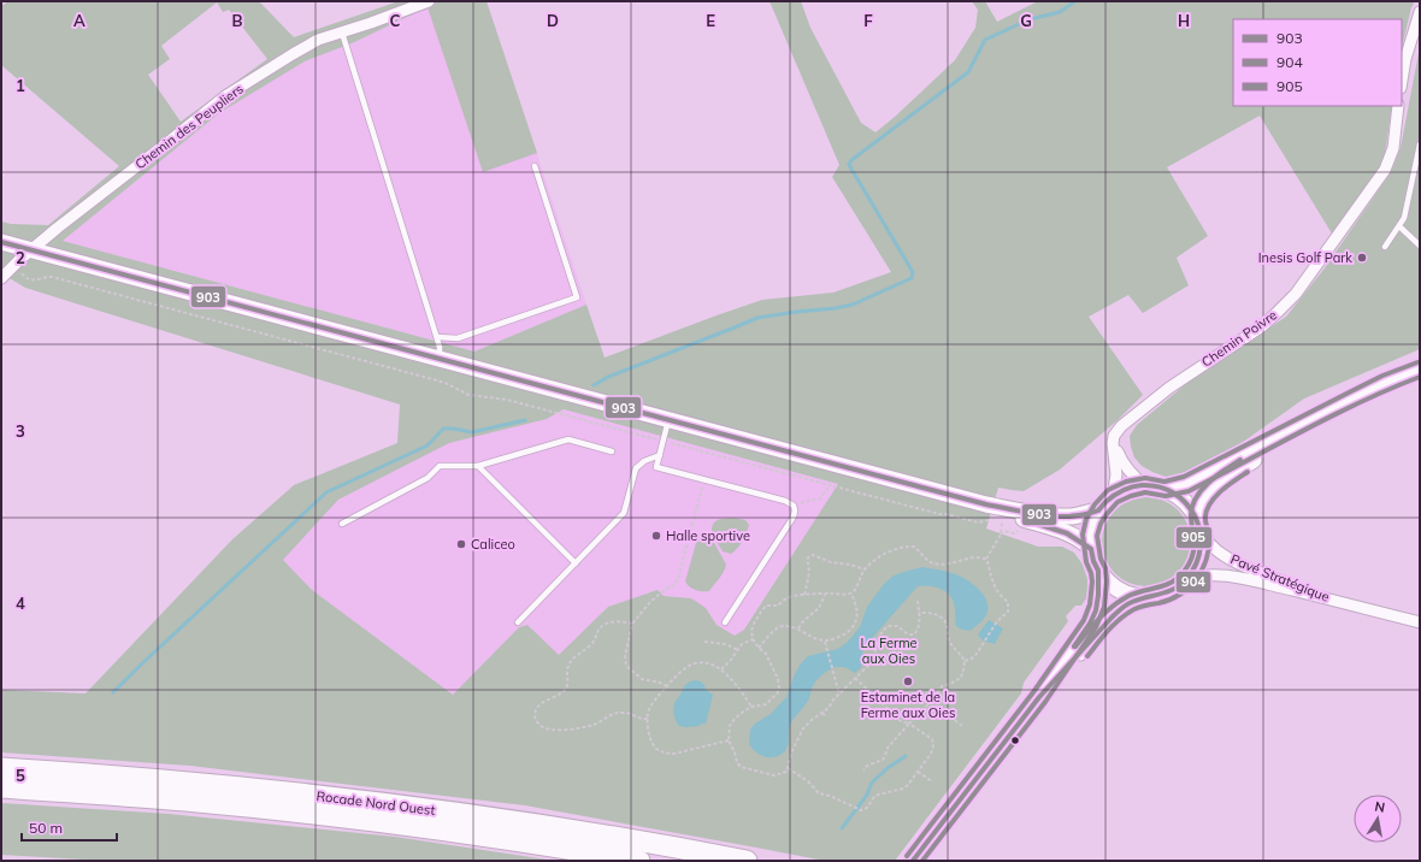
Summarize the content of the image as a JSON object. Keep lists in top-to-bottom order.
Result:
{
  "streets": {
    "highway": ["Rocade Nord Ouest"],
    "street": ["Chemin des Peupliers", "Chemin Poivre", "Pavé Stratégique"]
  },
  "parks": ["La Ferme aux Oies"],
  "places": [
    "Inesis Golf Park",
    "Halle sportive",
    "Caliceo",
    "Estaminet de la Ferme aux Oies"
  ],
  "lines": ["transit line 903", "transit line 905", "transit line 904"],
  "legend": ["903", "904", "905"],
  "scale_bar": "50 m",
  "north": "top",
  "grid": {
    "columns": [
      "A",
      "B",
      "C",
      "D",
      "E",
      "F",
      "G",
      "H"
    ],
    "rows": [
      "1",
      "2",
      "3",
      "4",
      "5"
    ]
  }
}
